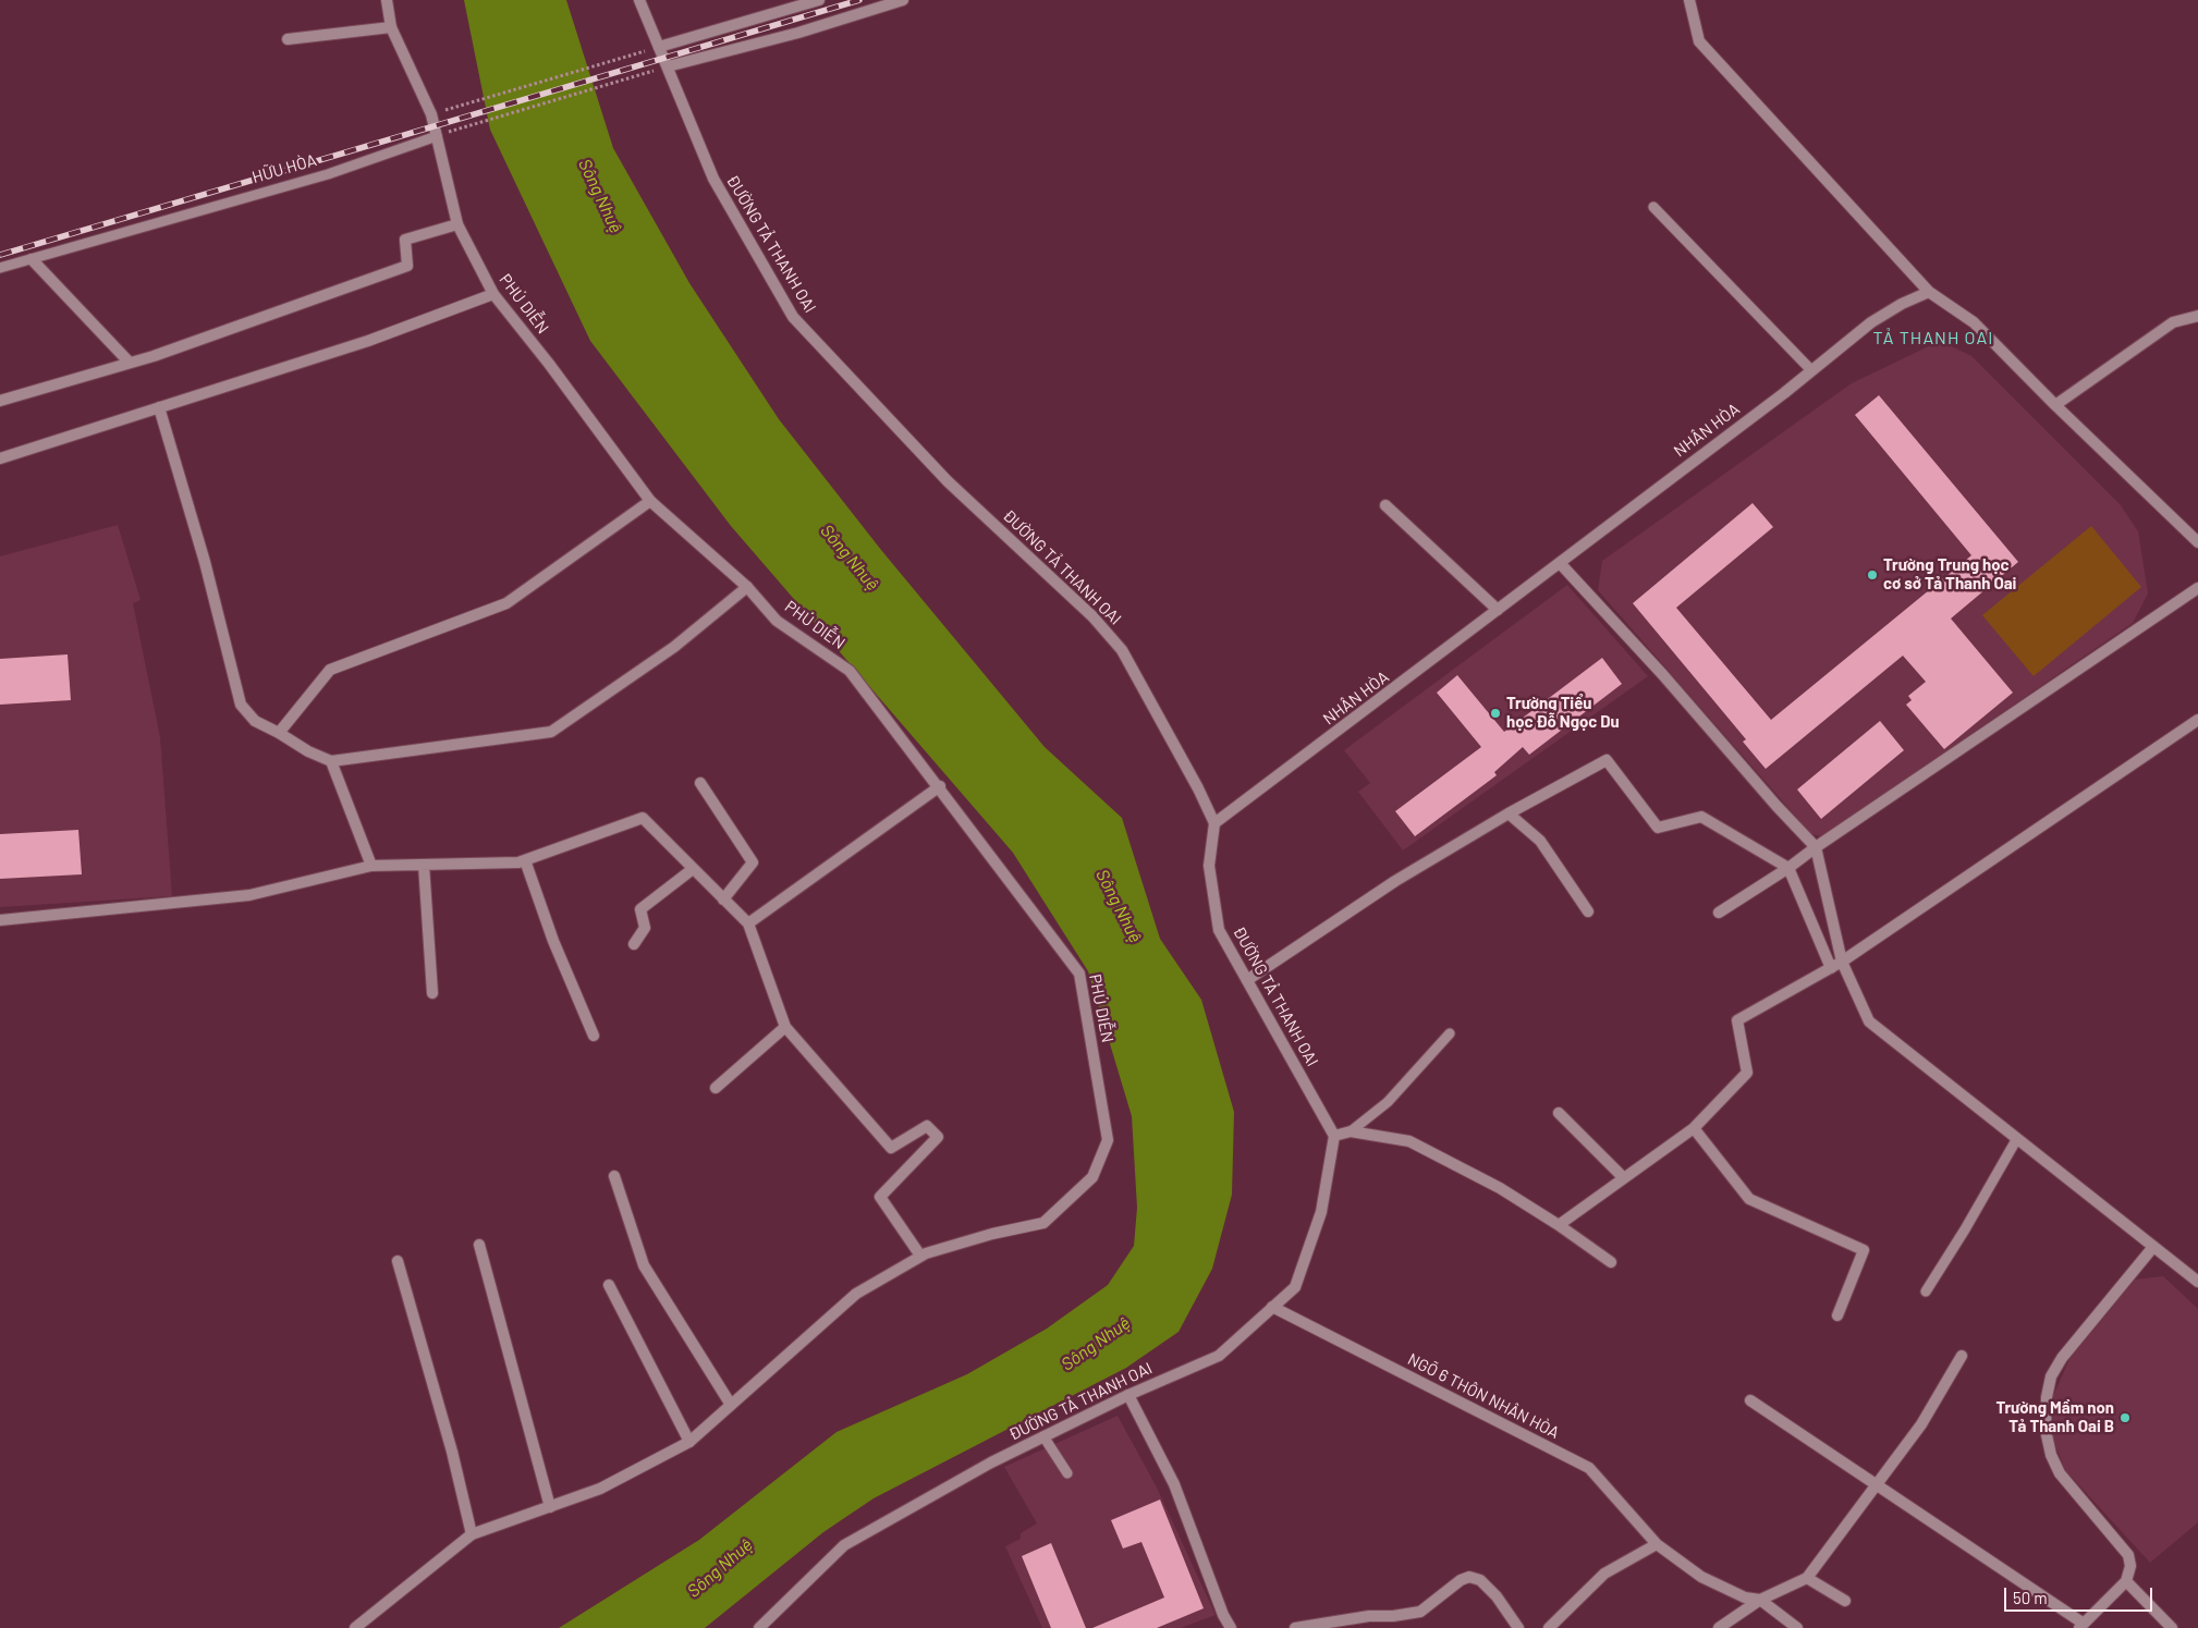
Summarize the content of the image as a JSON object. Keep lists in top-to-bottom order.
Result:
{
  "streets": {
    "street": [
      "ĐƯỜNG TẢ THANH OAI",
      "PHÚ DIỄN",
      "NHÂN HÒA",
      "NGÕ 6 THÔN NHÂN HÒA"
    ],
    "lane": ["HỮU HÒA"]
  },
  "crossings": [
    ["HỮU HÒA", "PHÚ DIỄN"],
    ["ĐƯỜNG TẢ THANH OAI", "NHÂN HÒA"],
    ["ĐƯỜNG TẢ THANH OAI", "NGÕ 6 THÔN NHÂN HÒA"]
  ],
  "districts": ["TẢ THANH OAI"],
  "water": ["Sông Nhuệ"],
  "places": ["Trường Trung học cơ sở Tả Thanh Oai", "Trường Tiểu học Đỗ Ngọc Du", "Trường Mầm non Tả Thanh Oai B"],
  "scale_bar": "50 m"
}
